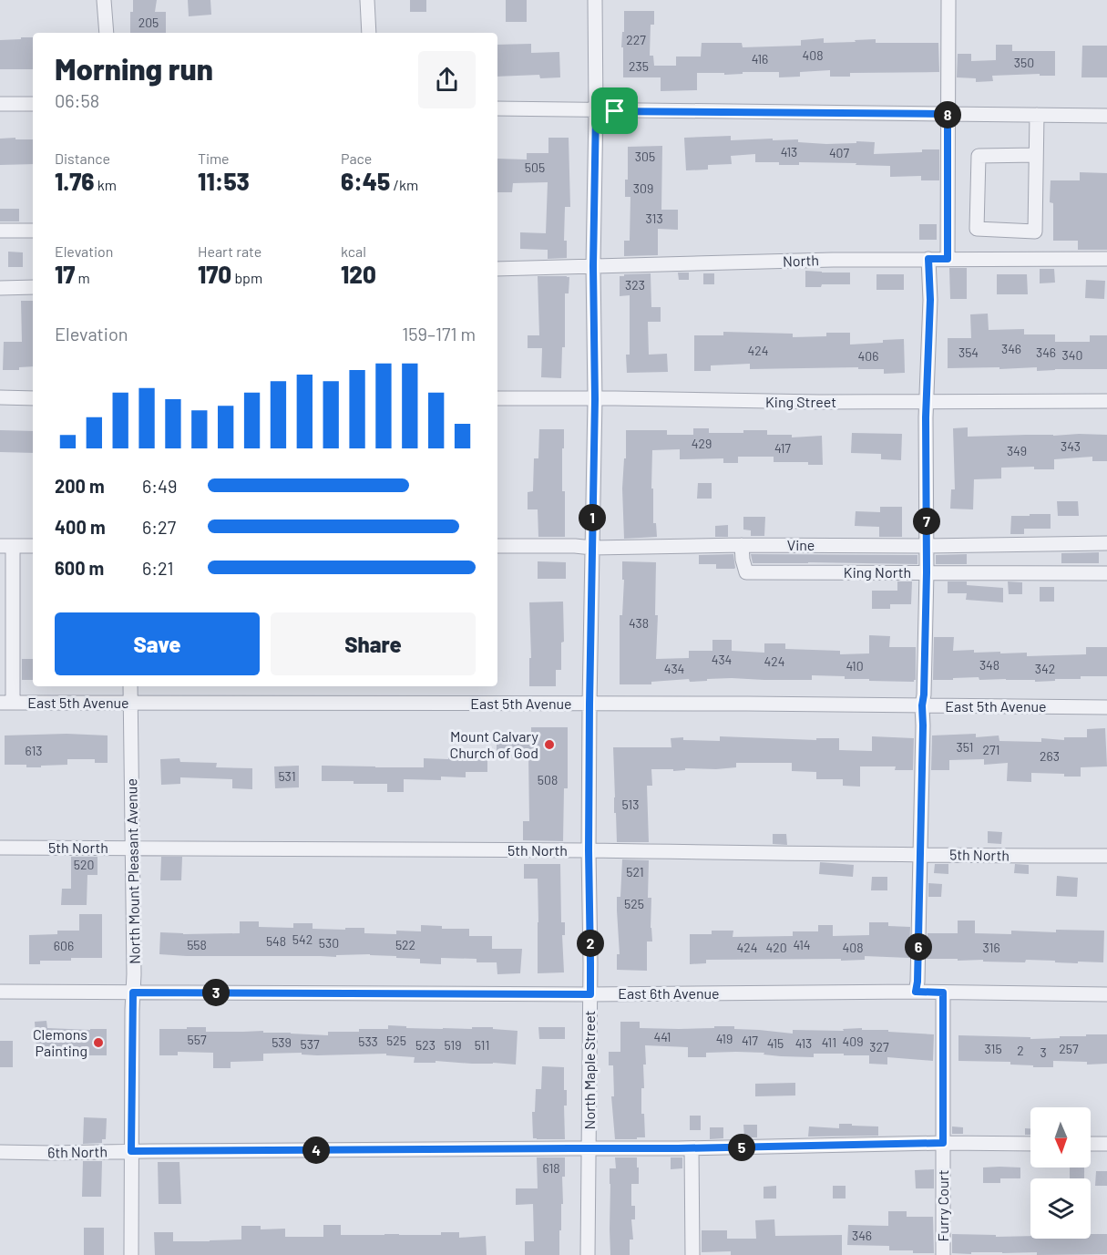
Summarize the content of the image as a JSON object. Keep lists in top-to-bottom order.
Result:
{
  "streets": {
    "street": [
      "North",
      "King Street",
      "Vine",
      "King North",
      "East 5th Avenue",
      "5th North",
      "North Mount Pleasant Avenue",
      "East 6th Avenue",
      "North Maple Street",
      "6th North",
      "Furry Court"
    ]
  },
  "crossings": [
    ["North", "North Maple Street"],
    ["King Street", "North Maple Street"],
    ["Vine", "King North"],
    ["Vine", "North Maple Street"],
    ["East 5th Avenue", "North Mount Pleasant Avenue"],
    ["East 5th Avenue", "North Maple Street"],
    ["5th North", "North Mount Pleasant Avenue"],
    ["5th North", "North Maple Street"],
    ["North Mount Pleasant Avenue", "East 6th Avenue"],
    ["North Mount Pleasant Avenue", "6th North"],
    ["East 6th Avenue", "North Maple Street"],
    ["East 6th Avenue", "Furry Court"],
    ["North Maple Street", "6th North"],
    ["6th North", "Furry Court"]
  ],
  "places": ["Mount Calvary Church of God", "Clemons Painting"],
  "house_numbers": [
    "205",
    "227",
    "408",
    "416",
    "350",
    "235",
    "413",
    "407",
    "305",
    "505",
    "309",
    "313",
    "323",
    "346",
    "424",
    "354",
    "346",
    "340",
    "406",
    "429",
    "343",
    "417",
    "349",
    "438",
    "434",
    "424",
    "348",
    "410",
    "434",
    "342",
    "351",
    "271",
    "613",
    "263",
    "531",
    "508",
    "513",
    "520",
    "521",
    "525",
    "542",
    "548",
    "530",
    "558",
    "522",
    "414",
    "606",
    "424",
    "420",
    "408",
    "316",
    "441",
    "419",
    "557",
    "525",
    "417",
    "533",
    "409",
    "539",
    "411",
    "415",
    "413",
    "537",
    "523",
    "519",
    "511",
    "327",
    "315",
    "257",
    "2",
    "3",
    "618",
    "346"
  ],
  "north": "bottom",
  "page": {
    "heading": ["Morning run", "06:58"],
    "pins": [
      "8",
      "1",
      "7",
      "2",
      "6",
      "3",
      "5",
      "4"
    ],
    "stats": [
      ["Distance", "1.76 km"],
      ["Time", "11:53"],
      ["Pace", "6:45 /km"],
      ["Elevation", "17 m"],
      ["Heart rate", "170 bpm"],
      ["kcal", "120"]
    ],
    "chart": ["Elevation", "159–171 m"],
    "list": [
      {
        "name": "200 m",
        "note": "6:49"
      },
      {
        "name": "400 m",
        "note": "6:27"
      },
      {
        "name": "600 m",
        "note": "6:21"
      }
    ],
    "buttons": ["Save", "Share"]
  }
}
